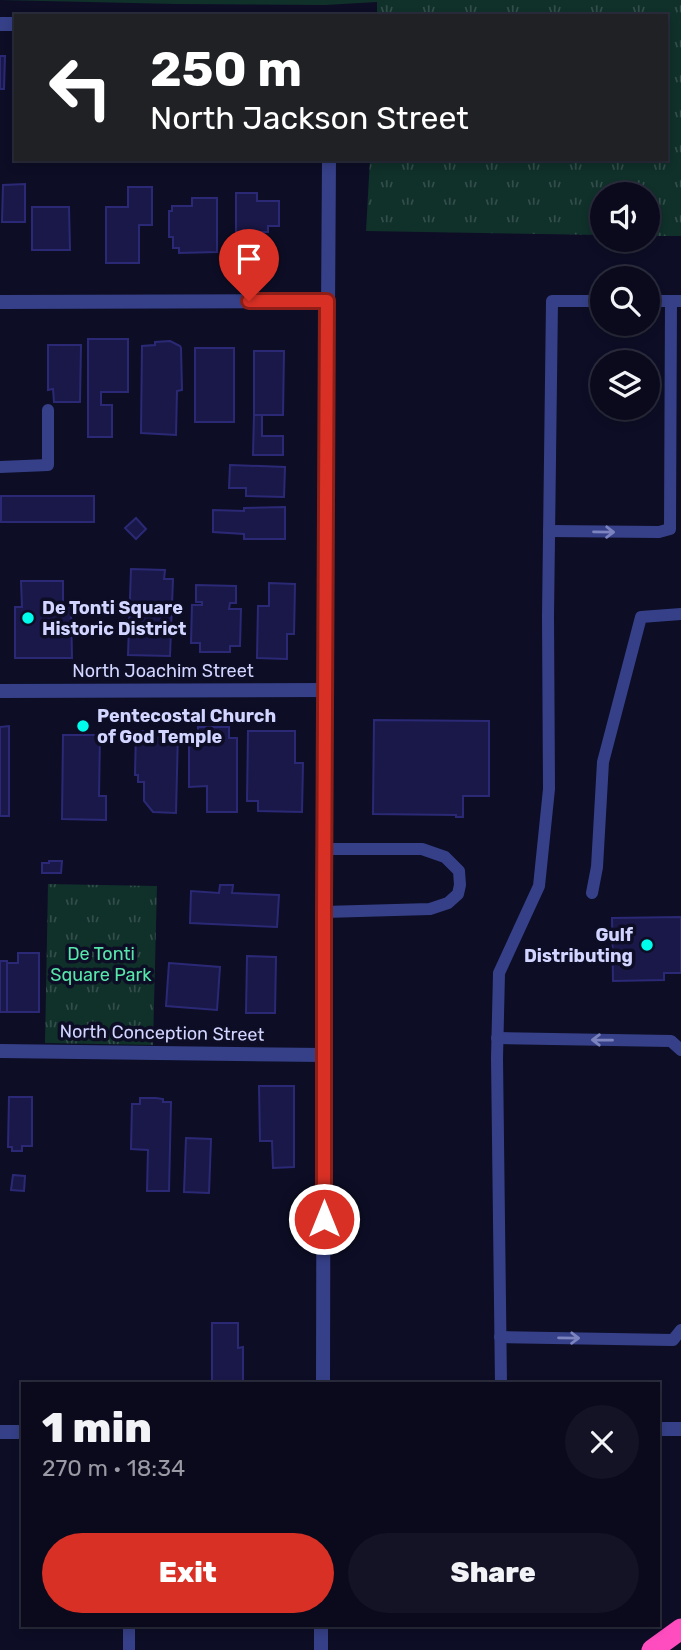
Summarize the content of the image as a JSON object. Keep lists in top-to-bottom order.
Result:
{
  "streets": {
    "street": ["North Joachim Street", "North Conception Street"]
  },
  "parks": ["De Tonti Square Park"],
  "places": ["De Tonti Square Historic District", "Pentecostal Church of God Temple", "Gulf Distributing"],
  "page": {
    "turn": ["250 m", "North Jackson Street"],
    "heading": ["1 min", "270 m · 18:34"],
    "buttons": ["Exit", "Share"]
  }
}
